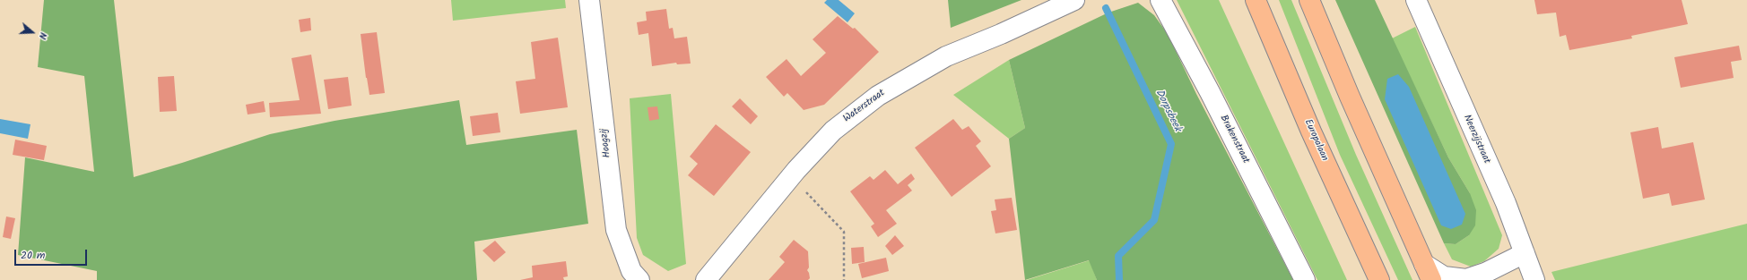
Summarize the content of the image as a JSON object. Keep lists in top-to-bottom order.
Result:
{
  "streets": {
    "highway": ["Europalaan"],
    "street": [
      "Waterstraat",
      "Brakenstraat",
      "Neerzijstraat",
      "Hoogzij"
    ]
  },
  "water": ["Dorpsbeek"],
  "scale_bar": "20 m",
  "north": "right"
}
